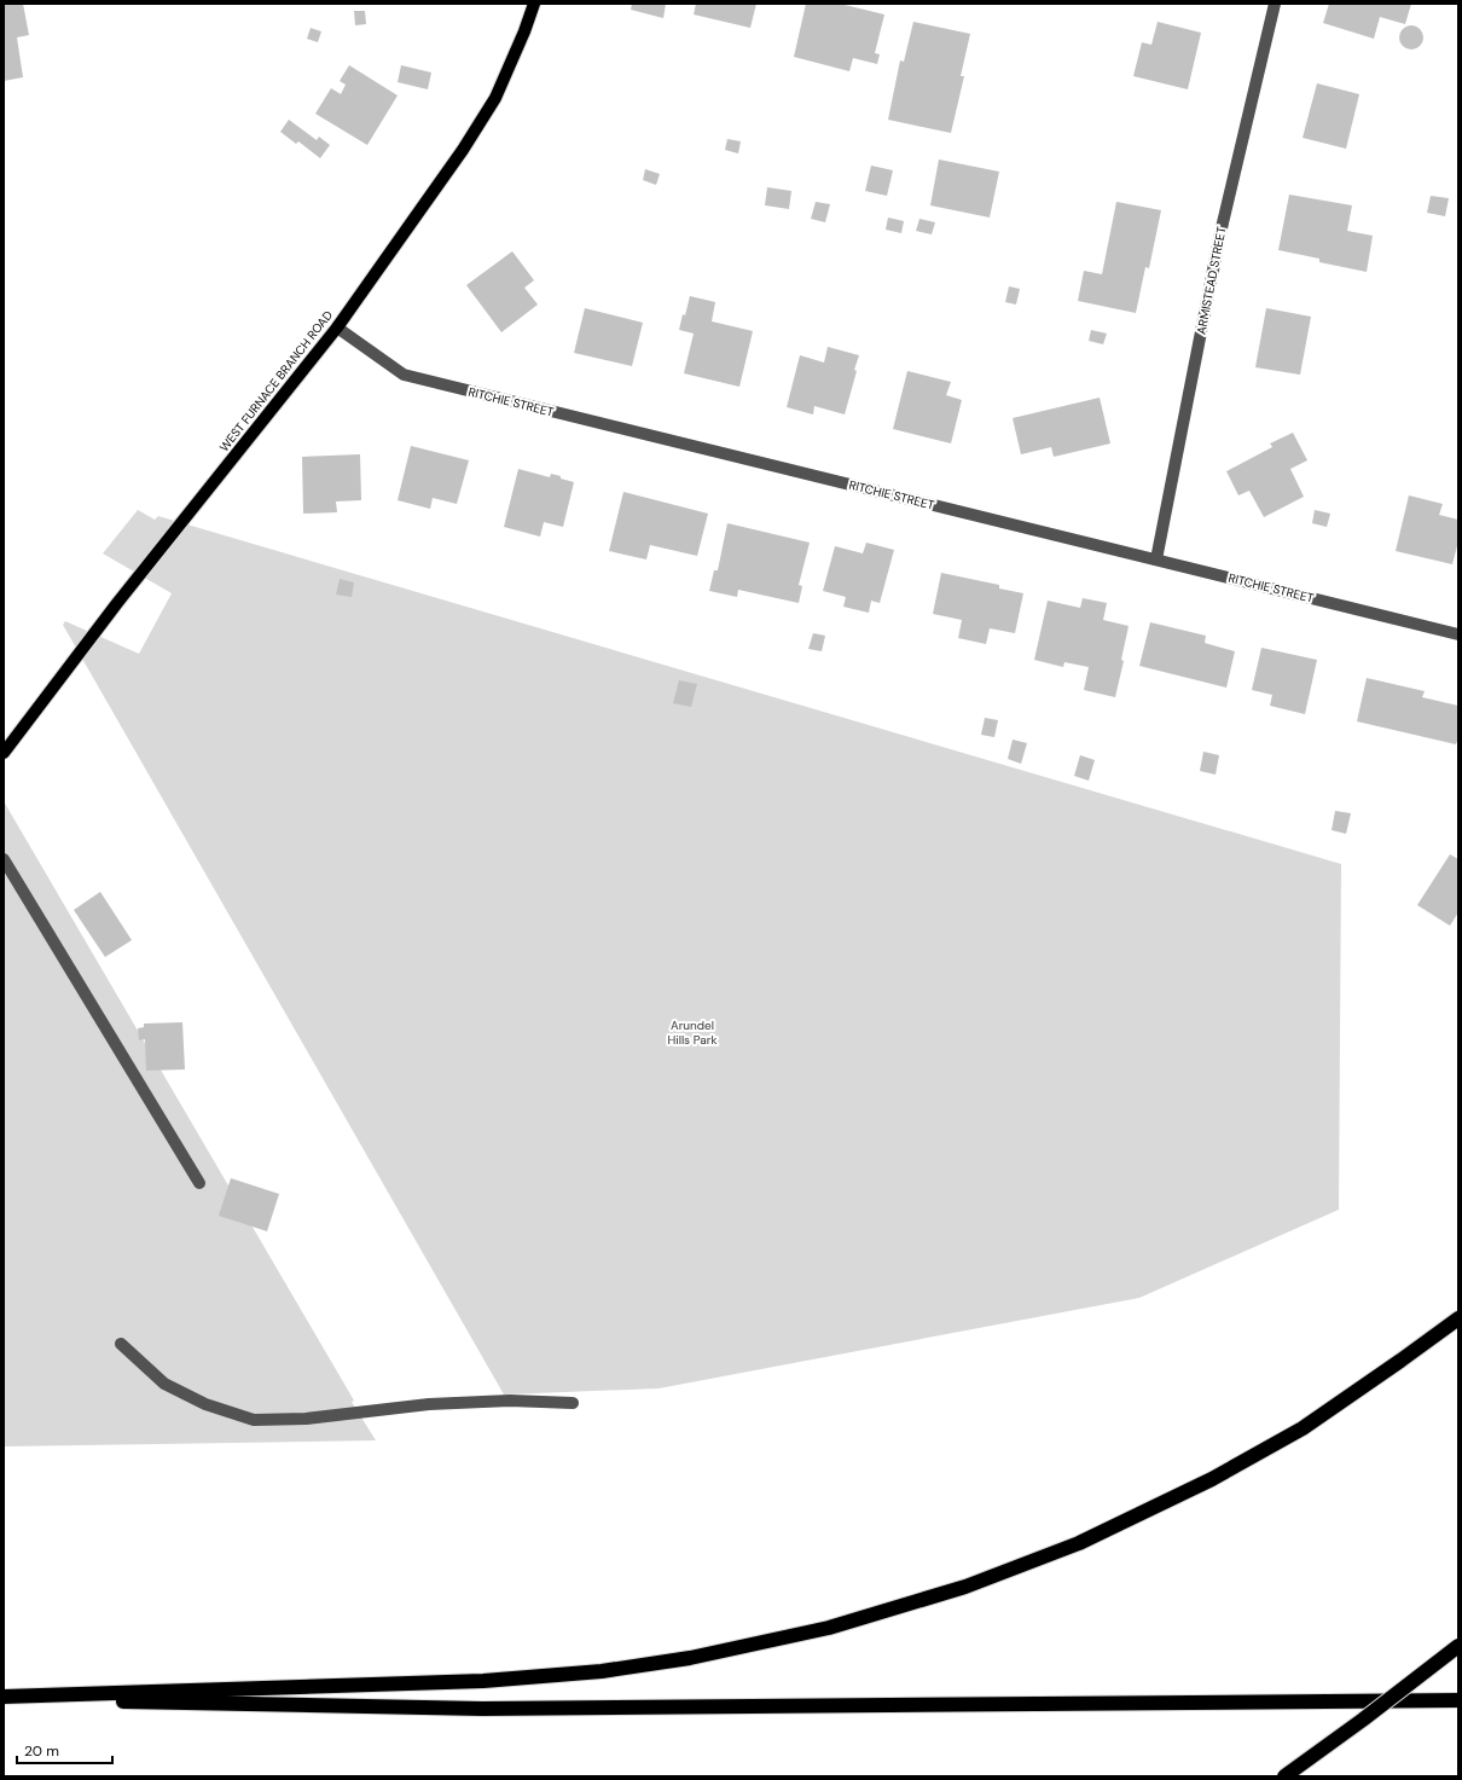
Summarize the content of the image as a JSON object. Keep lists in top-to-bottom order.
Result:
{
  "streets": {
    "main road": ["WEST FURNACE BRANCH ROAD"],
    "street": ["ARMISTEAD STREET", "RITCHIE STREET"]
  },
  "crossings": [
    ["ARMISTEAD STREET", "RITCHIE STREET"],
    ["WEST FURNACE BRANCH ROAD", "RITCHIE STREET"]
  ],
  "parks": ["Arundel Hills Park"],
  "scale_bar": "20 m"
}
